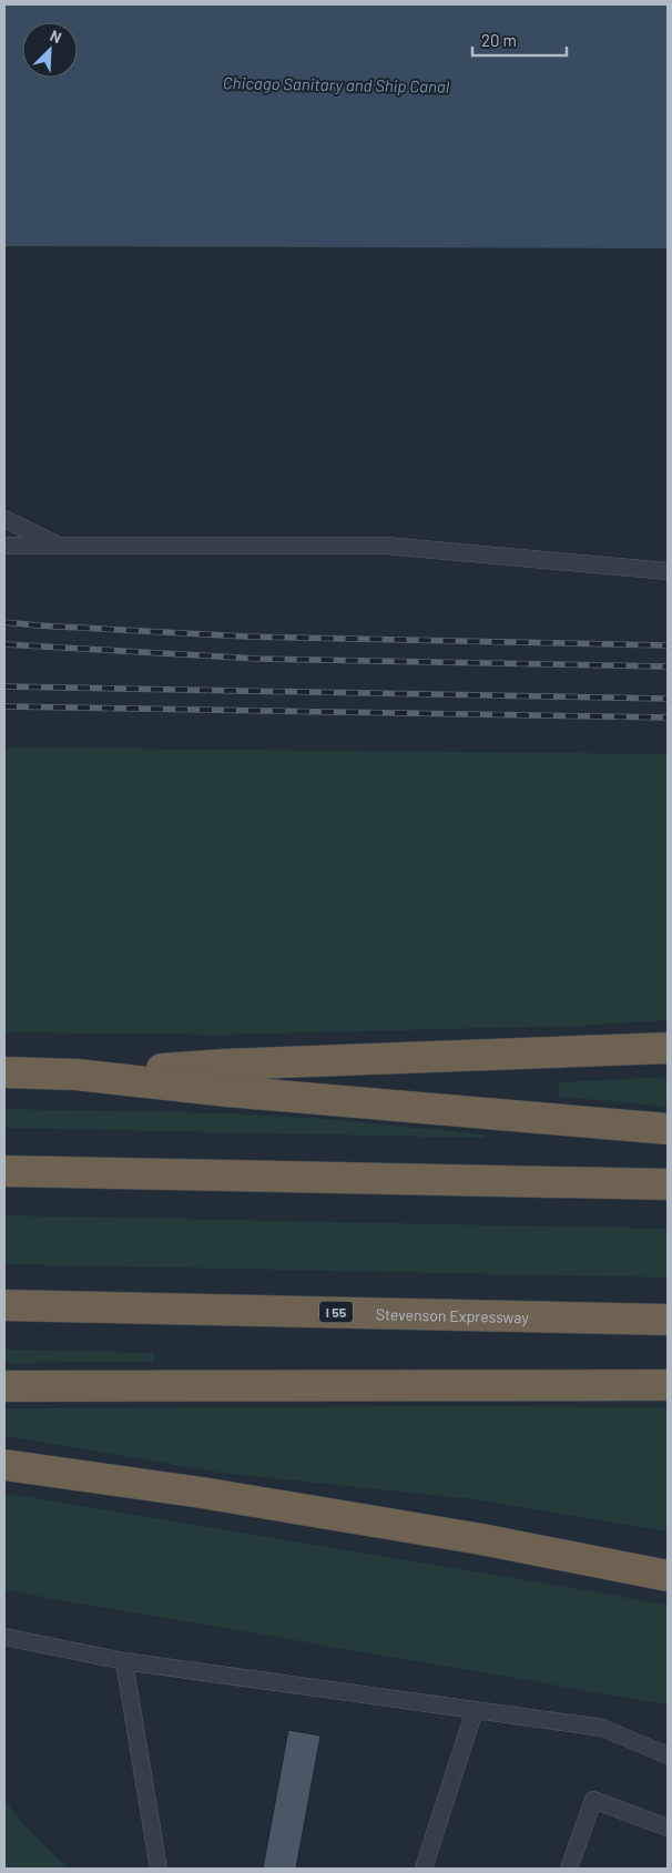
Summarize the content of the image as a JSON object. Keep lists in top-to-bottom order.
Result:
{
  "streets": {
    "highway": ["I 55", "Stevenson Expressway"]
  },
  "water": ["Chicago Sanitary and Ship Canal"],
  "scale_bar": "20 m",
  "north": "top right"
}
